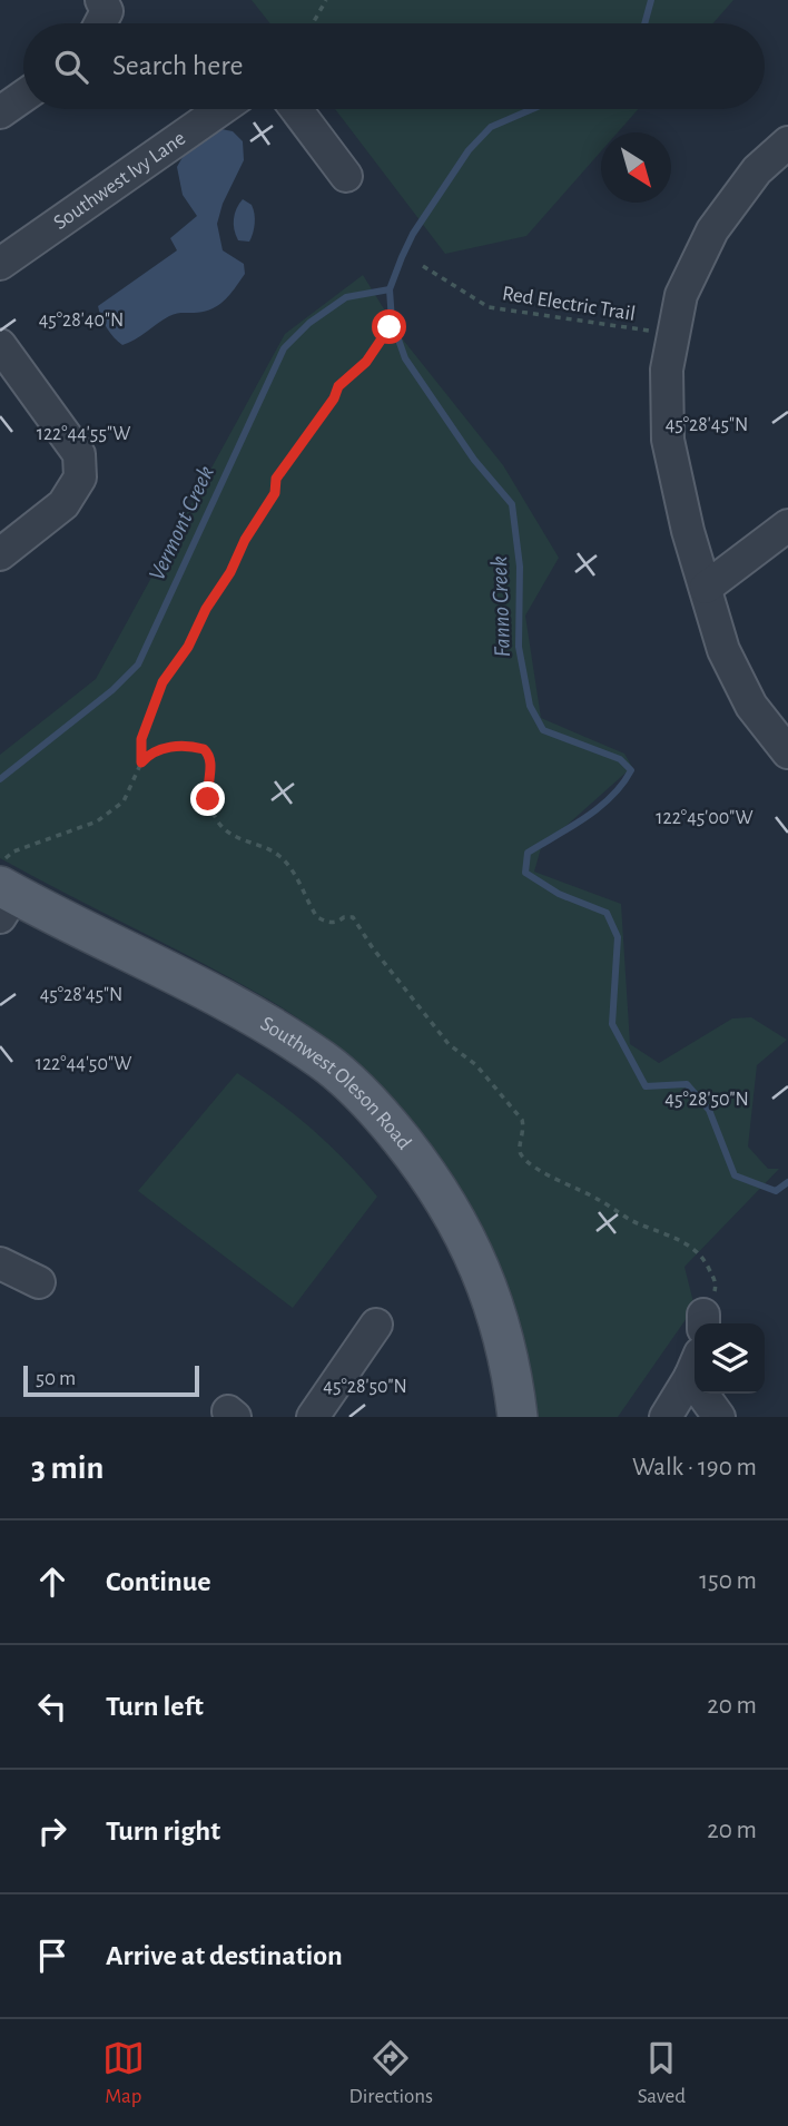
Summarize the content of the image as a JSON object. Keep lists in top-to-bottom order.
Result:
{
  "streets": {
    "main road": ["Southwest Oleson Road"],
    "street": ["Southwest Ivy Lane"],
    "path": ["Red Electric Trail"]
  },
  "water": ["Vermont Creek", "Fanno Creek"],
  "scale_bar": "50 m",
  "north": "bottom right",
  "page": {
    "search": "Search here",
    "scale": "50 m",
    "heading": ["3 min", "Walk · 190 m"],
    "list": [
      ["Continue", "150 m"],
      ["Turn left", "20 m"],
      ["Turn right", "20 m"],
      "Arrive at destination"
    ],
    "nav": ["Map", "Directions", "Saved"]
  },
  "coordinates": [
    "45°28'40\"N",
    "45°28'45\"N",
    "122°44'55\"W",
    "122°45'00\"W",
    "122°44'50\"W",
    "45°28'50\"N"
  ]
}
